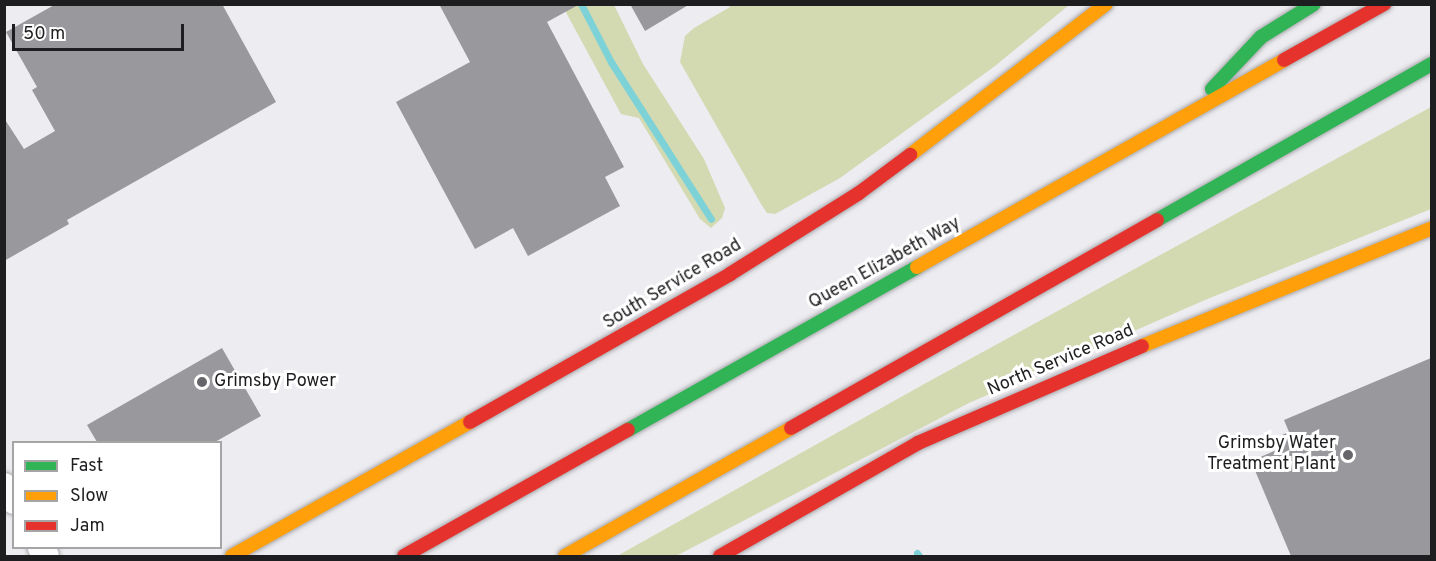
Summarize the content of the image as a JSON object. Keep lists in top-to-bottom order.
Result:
{
  "streets": {
    "main road": ["Queen Elizabeth Way", "South Service Road", "North Service Road"]
  },
  "places": ["Grimsby Power", "Grimsby Water Treatment Plant"],
  "legend": ["Fast", "Slow", "Jam"],
  "scale_bar": "50 m"
}
